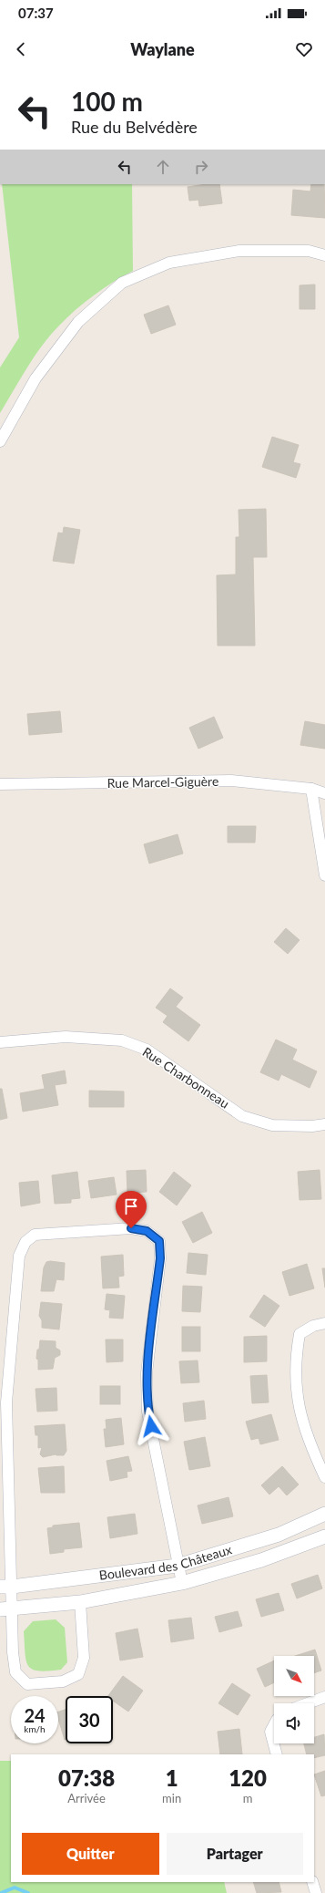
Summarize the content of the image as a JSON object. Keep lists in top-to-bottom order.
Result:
{
  "streets": {
    "street": ["Rue Marcel-Giguère", "Rue Charbonneau", "Boulevard des Châteaux"]
  },
  "north": "bottom right",
  "page": {
    "status": "07:37",
    "header": "Waylane",
    "turn": ["100 m", "Rue du Belvédère"],
    "speed": "24 km/h",
    "limit": "30",
    "eta": [
      "07:38",
      "Arrivée",
      "1",
      "min",
      "120",
      "m"
    ],
    "buttons": ["Quitter", "Partager"]
  }
}
